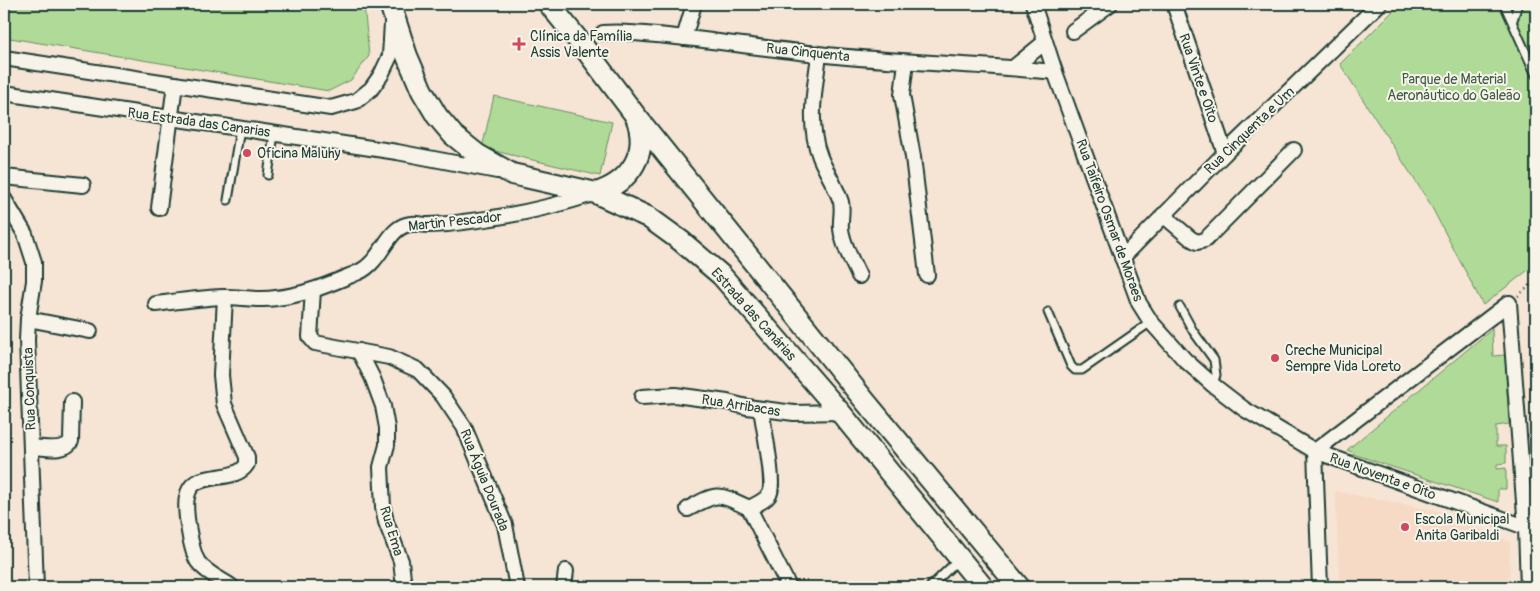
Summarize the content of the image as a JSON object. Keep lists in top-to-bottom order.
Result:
{
  "streets": {
    "main road": ["Estrada das Canárias"],
    "street": [
      "Rua Cinquenta",
      "Rua Vinte e Oito",
      "Rua Estrada das Canarias",
      "Rua Cinquenta e Um",
      "Rua Taifeiro Osmar de Moraes",
      "Martin Pescador",
      "Rua Conquista",
      "Rua Arribacas",
      "Rua Noventa e Oito",
      "Rua Águia Dourada",
      "Rua Ema"
    ]
  },
  "crossings": [
    ["Rua Cinquenta", "Rua Taifeiro Osmar de Moraes"],
    ["Rua Vinte e Oito", "Rua Cinquenta e Um"],
    ["Rua Estrada das Canarias", "Estrada das Canárias"],
    ["Rua Cinquenta e Um", "Rua Taifeiro Osmar de Moraes"],
    ["Rua Taifeiro Osmar de Moraes", "Rua Noventa e Oito"],
    ["Martin Pescador", "Estrada das Canárias"],
    ["Martin Pescador", "Rua Águia Dourada"],
    ["Estrada das Canárias", "Rua Arribacas"],
    ["Rua Águia Dourada", "Rua Ema"]
  ],
  "parks": ["Parque de Material Aeronáutico do Galeão"],
  "places": {
    "health": ["Clínica da Família Assis Valente"],
    "other": ["Oficina Maluhy", "Creche Municipal Sempre Vida Loreto", "Escola Municipal Anita Garibaldi"]
  }
}
